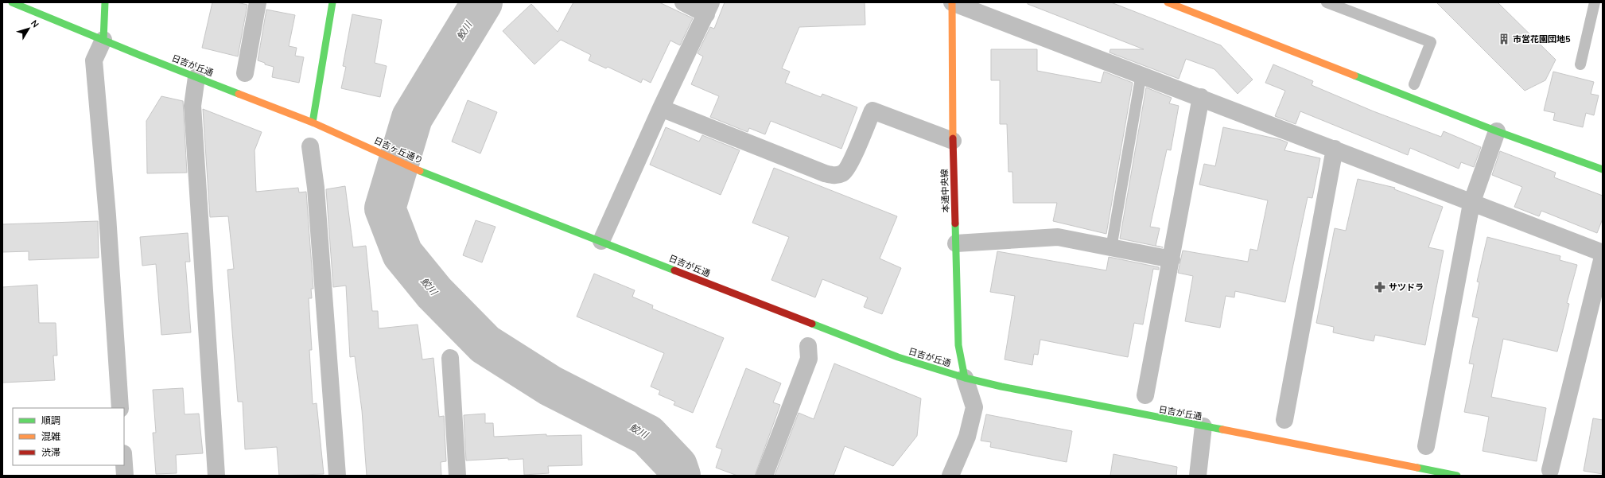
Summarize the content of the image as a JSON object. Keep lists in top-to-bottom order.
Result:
{
  "streets": {
    "street": ["日吉が丘通", "日吉ヶ丘通り", "本通中央線"]
  },
  "crossings": [
    ["日吉が丘通", "日吉ヶ丘通り"],
    ["日吉が丘通", "本通中央線"]
  ],
  "water": ["鮫川"],
  "places": {
    "building": ["市営花園団地5"],
    "pharmacy": ["サツドラ"]
  },
  "legend": ["順調", "混雑", "渋滞"],
  "north": "top right"
}
